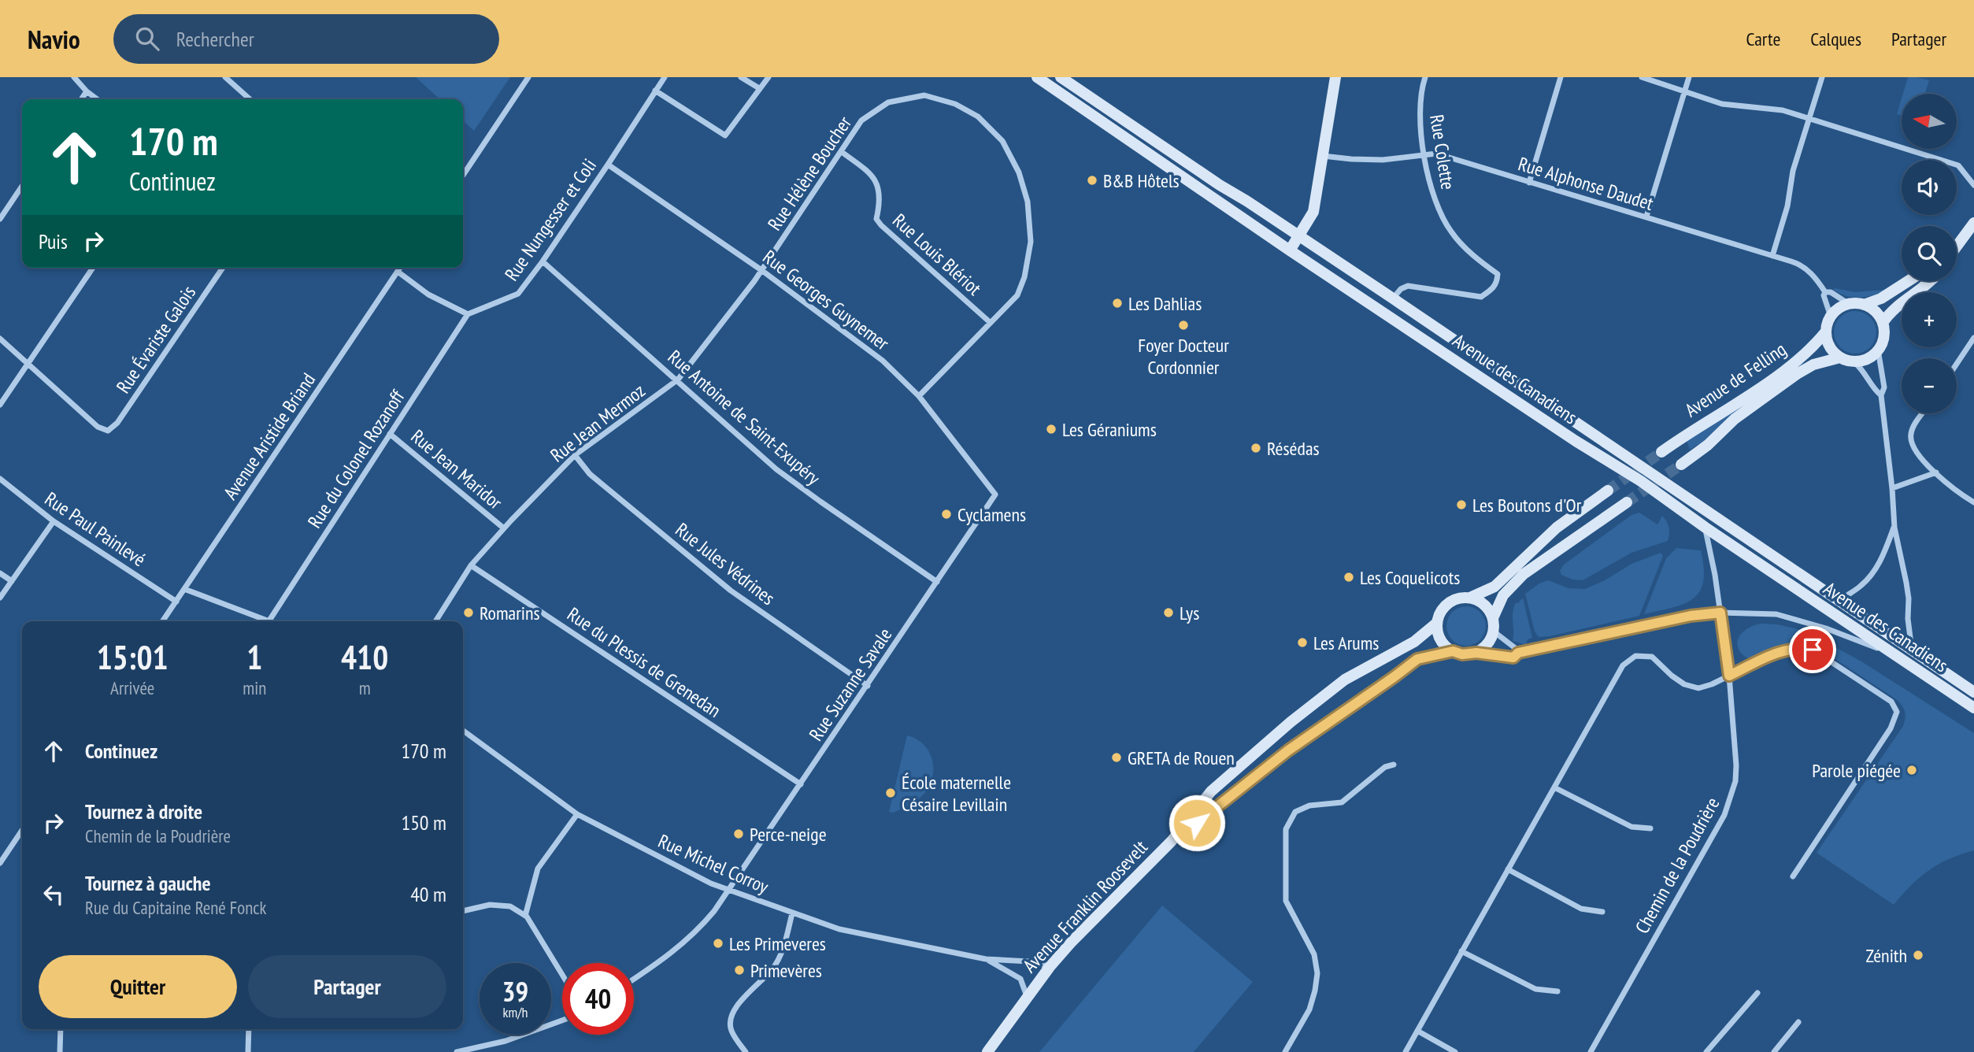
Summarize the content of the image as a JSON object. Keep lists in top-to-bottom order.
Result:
{
  "streets": {
    "street": [
      "Rue Colette",
      "Rue Hélène Boucher",
      "Rue Alphonse Daudet",
      "Rue Nungesser et Coli",
      "Rue Louis Blériot",
      "Rue Georges Guynemer",
      "Rue Évariste Galois",
      "Avenue des Canadiens",
      "Avenue de Felling",
      "Rue Antoine de Saint-Exupéry",
      "Rue Jean Mermoz",
      "Avenue Aristide Briand",
      "Rue du Colonel Rozanoff",
      "Rue Jean Maridor",
      "Rue Paul Painlevé",
      "Rue Jules Védrines",
      "Rue du Plessis de Grenedan",
      "Rue Suzanne Savale",
      "Rue Michel Corroy",
      "Chemin de la Poudrière",
      "Avenue Franklin Roosevelt"
    ]
  },
  "crossings": [
    ["Rue Colette", "Rue Alphonse Daudet"],
    ["Rue Colette", "Avenue des Canadiens"],
    ["Rue Hélène Boucher", "Rue Louis Blériot"],
    ["Rue Hélène Boucher", "Rue Georges Guynemer"],
    ["Rue Hélène Boucher", "Rue Jean Mermoz"],
    ["Rue Alphonse Daudet", "Avenue de Felling"],
    ["Rue Nungesser et Coli", "Rue Georges Guynemer"],
    ["Rue Nungesser et Coli", "Rue Antoine de Saint-Exupéry"],
    ["Rue Nungesser et Coli", "Rue du Colonel Rozanoff"],
    ["Rue Georges Guynemer", "Rue Jean Mermoz"],
    ["Rue Georges Guynemer", "Rue Suzanne Savale"],
    ["Avenue des Canadiens", "Chemin de la Poudrière"],
    ["Rue Antoine de Saint-Exupéry", "Rue Jean Mermoz"],
    ["Rue Antoine de Saint-Exupéry", "Rue Suzanne Savale"],
    ["Rue Jean Mermoz", "Rue Jean Maridor"],
    ["Rue Jean Mermoz", "Rue Jules Védrines"],
    ["Rue Jean Mermoz", "Rue du Plessis de Grenedan"],
    ["Avenue Aristide Briand", "Rue Paul Painlevé"],
    ["Rue du Colonel Rozanoff", "Rue Jean Maridor"],
    ["Rue Jules Védrines", "Rue Suzanne Savale"],
    ["Rue du Plessis de Grenedan", "Rue Suzanne Savale"],
    ["Rue Suzanne Savale", "Rue Michel Corroy"],
    ["Rue Michel Corroy", "Avenue Franklin Roosevelt"]
  ],
  "places": [
    "B&B Hôtels",
    "Les Dahlias",
    "Foyer Docteur Cordonnier",
    "Les Géraniums",
    "Résédas",
    "Les Boutons d'Or",
    "Cyclamens",
    "Les Coquelicots",
    "Romarins",
    "Lys",
    "Les Arums",
    "GRETA de Rouen",
    "Parole piégée",
    "École maternelle Césaire Levillain",
    "Perce-neige",
    "Les Primeveres",
    "Zénith",
    "Primevères"
  ],
  "north": "left",
  "page": {
    "header": "Navio",
    "search": "Rechercher",
    "nav": ["Carte", "Calques", "Partager"],
    "map_buttons": ["+", "−"],
    "turn": ["170 m", "Continuez"],
    "then": "Puis",
    "eta": [
      "15:01",
      "Arrivée",
      "1",
      "min",
      "410",
      "m"
    ],
    "list": [
      {
        "name": "Continuez",
        "value": "170 m"
      },
      {
        "name": "Tournez à droite",
        "note": "Chemin de la Poudrière",
        "value": "150 m"
      },
      {
        "name": "Tournez à gauche",
        "note": "Rue du Capitaine René Fonck",
        "value": "40 m"
      }
    ],
    "buttons": ["Quitter", "Partager"],
    "speed": "39 km/h",
    "limit": "40"
  }
}
